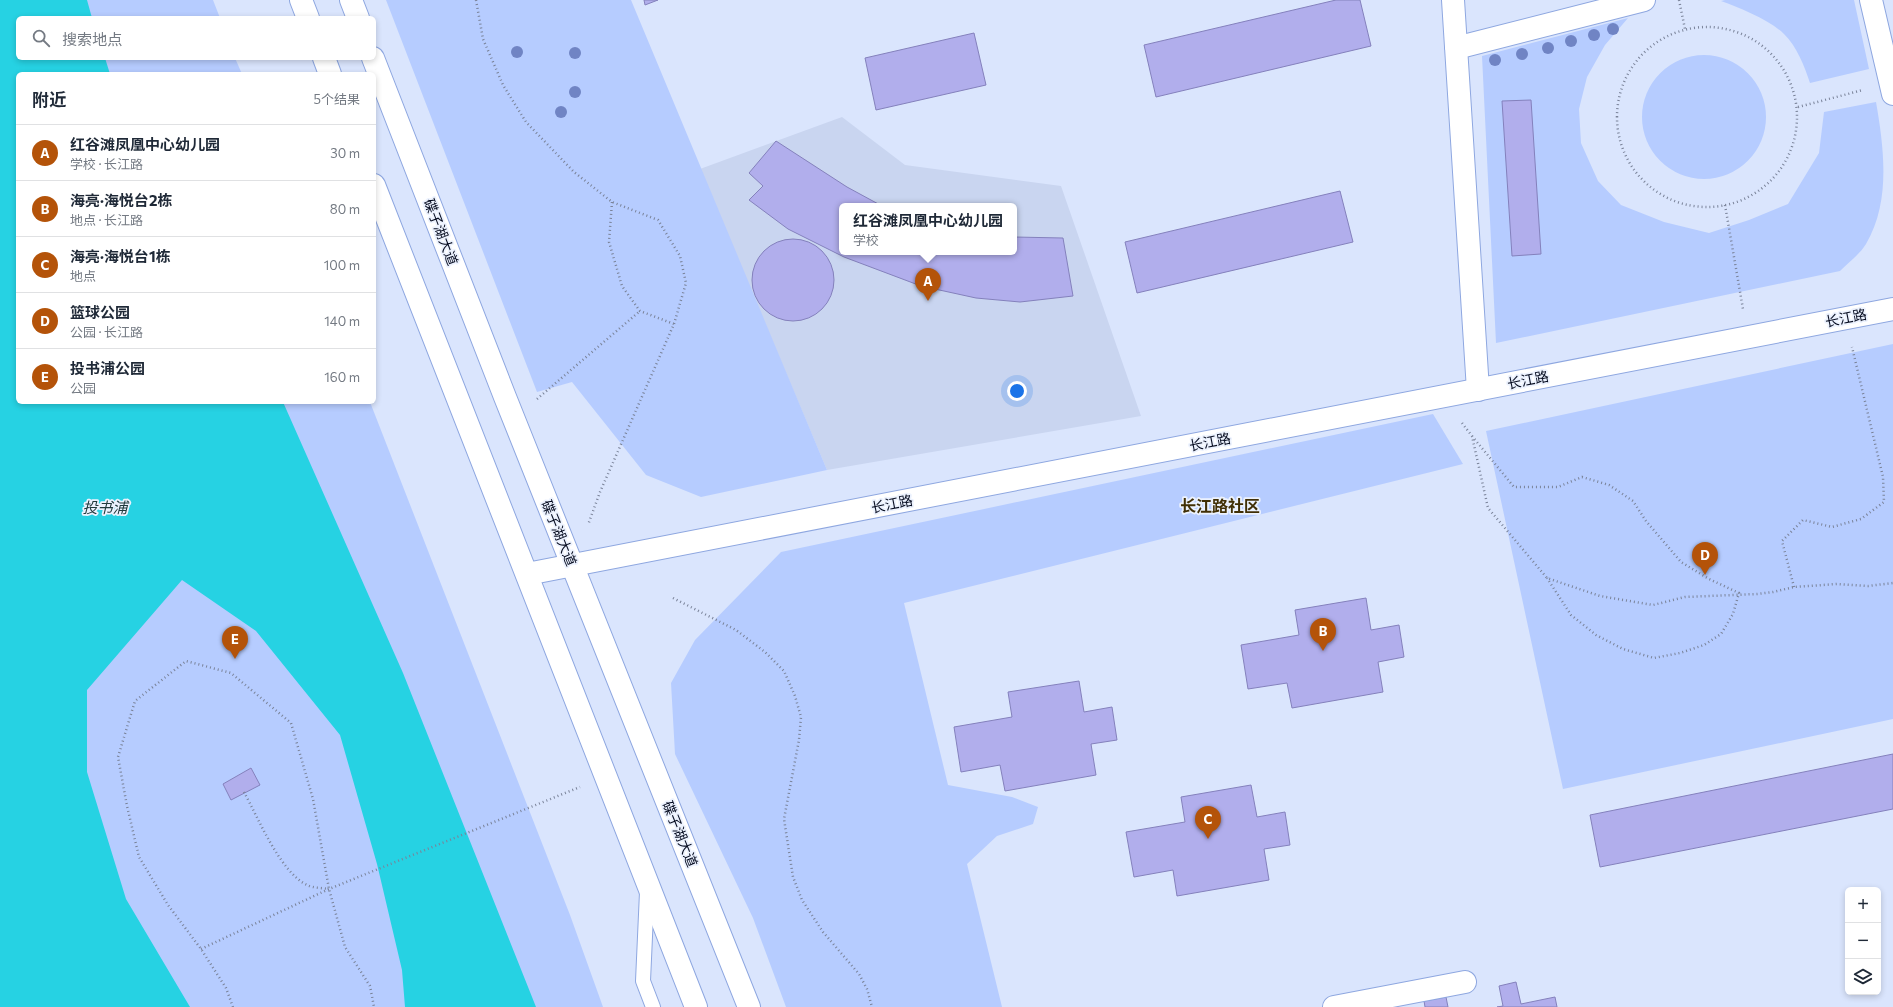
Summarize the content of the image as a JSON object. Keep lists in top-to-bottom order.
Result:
{
  "streets": {
    "street": ["碟子湖大道", "长江路"]
  },
  "crossings": [
    ["碟子湖大道", "长江路"]
  ],
  "districts": ["长江路社区"],
  "water": ["投书浦"],
  "page": {
    "search": "搜索地点",
    "heading": ["附近", "5个结果"],
    "list": [
      {
        "mark": "A",
        "name": "红谷滩凤凰中心幼儿园",
        "note": "学校 · 长江路",
        "value": "30 m"
      },
      {
        "mark": "B",
        "name": "海亮·海悦台2栋",
        "note": "地点 · 长江路",
        "value": "80 m"
      },
      {
        "mark": "C",
        "name": "海亮·海悦台1栋",
        "note": "地点",
        "value": "100 m"
      },
      {
        "mark": "D",
        "name": "篮球公园",
        "note": "公园 · 长江路",
        "value": "140 m"
      },
      {
        "mark": "E",
        "name": "投书浦公园",
        "note": "公园",
        "value": "160 m"
      }
    ],
    "popup": ["红谷滩凤凰中心幼儿园", "学校"],
    "pins": [
      "A",
      "D",
      "B",
      "E",
      "C"
    ],
    "map_buttons": ["+", "−"]
  }
}
